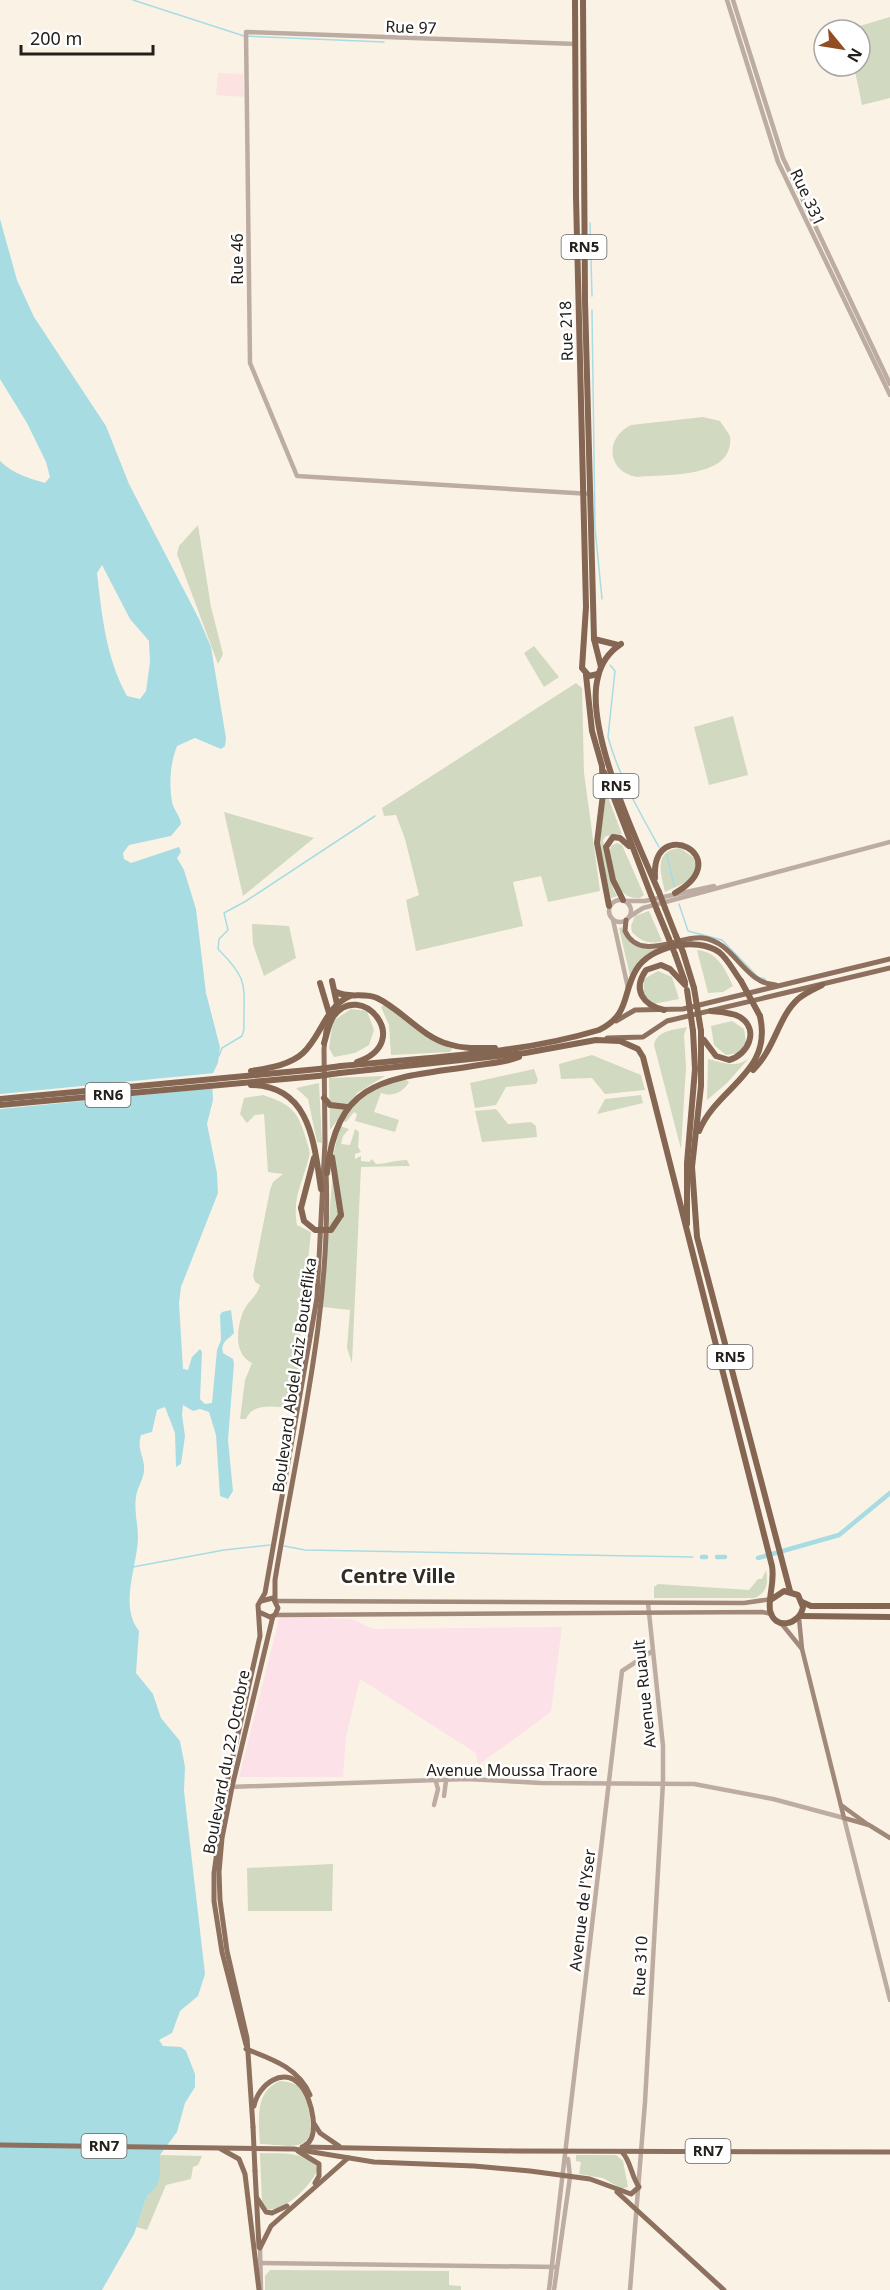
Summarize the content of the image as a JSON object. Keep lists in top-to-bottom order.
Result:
{
  "streets": {
    "highway": ["RN5", "Rue 218", "RN6"],
    "main road": ["Boulevard Abdel Aziz Bouteflika", "Boulevard du 22 Octobre", "RN7"],
    "street": [
      "Rue 97",
      "Rue 331",
      "Rue 46",
      "Avenue Ruault",
      "Avenue Moussa Traore",
      "Avenue de l'Yser",
      "Rue 310"
    ]
  },
  "crossings": [
    ["Rue 97", "Rue 46"],
    ["Rue 97", "Rue 218"],
    ["RN5", "Rue 218"],
    ["Rue 46", "Rue 218"],
    ["Boulevard Abdel Aziz Bouteflika", "Boulevard du 22 Octobre"],
    ["Avenue Ruault", "Avenue Moussa Traore"],
    ["Avenue Ruault", "Avenue de l'Yser"],
    ["Avenue Ruault", "Rue 310"],
    ["Boulevard du 22 Octobre", "Avenue Moussa Traore"],
    ["Avenue Moussa Traore", "Avenue de l'Yser"],
    ["Avenue Moussa Traore", "Rue 310"],
    ["Avenue de l'Yser", "RN7"],
    ["Rue 310", "RN7"]
  ],
  "districts": ["Centre Ville"],
  "scale_bar": "200 m",
  "north": "bottom right"
}
